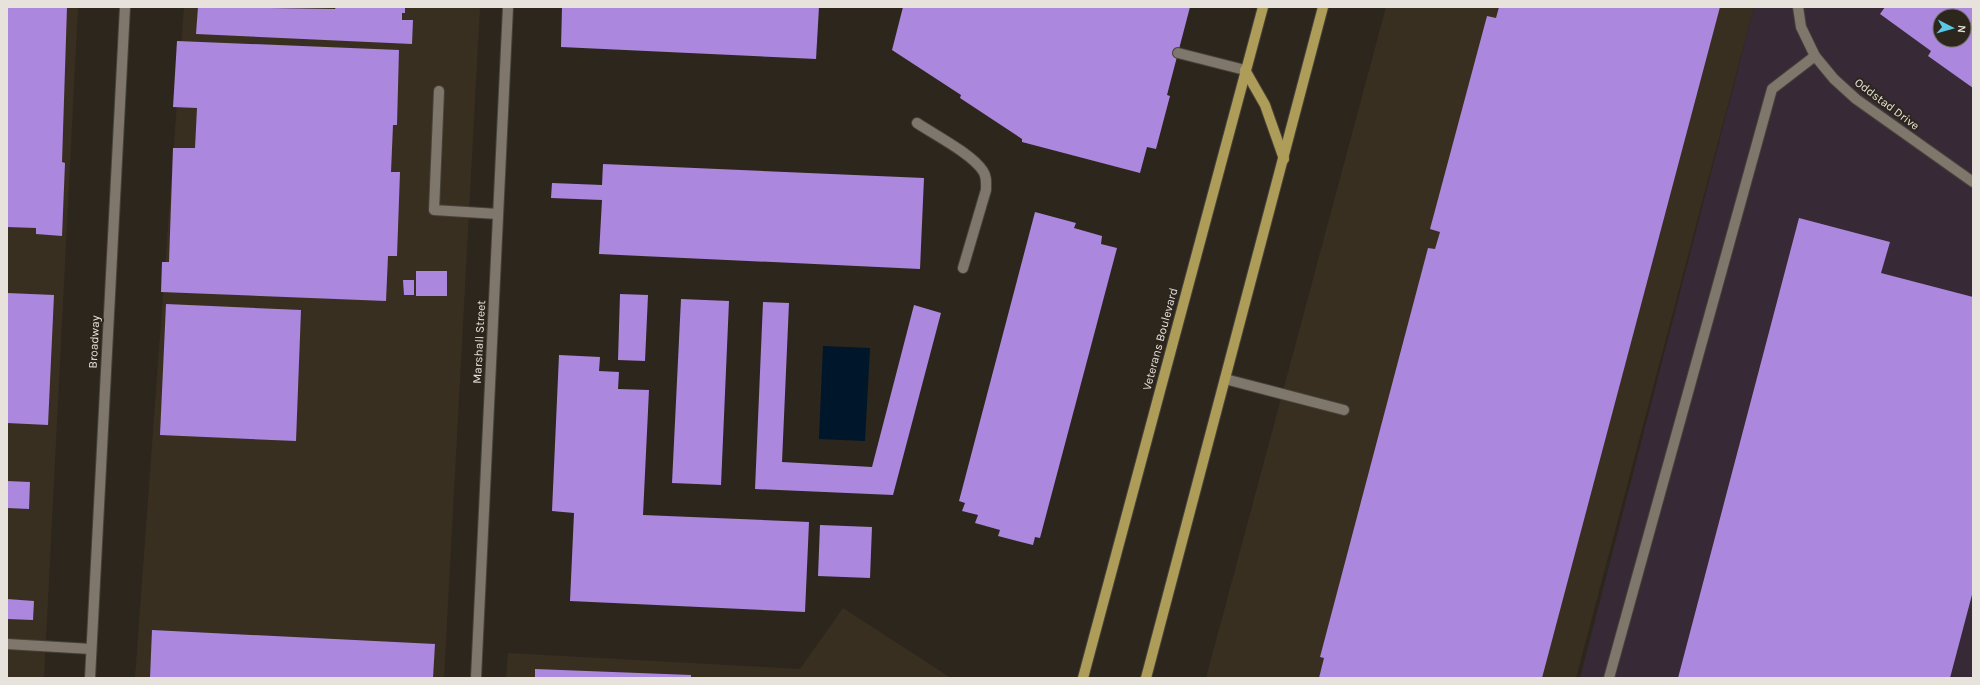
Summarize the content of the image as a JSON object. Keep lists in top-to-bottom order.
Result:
{
  "streets": {
    "main road": ["Veterans Boulevard"],
    "street": ["Oddstad Drive", "Broadway", "Marshall Street"]
  },
  "north": "right"
}
